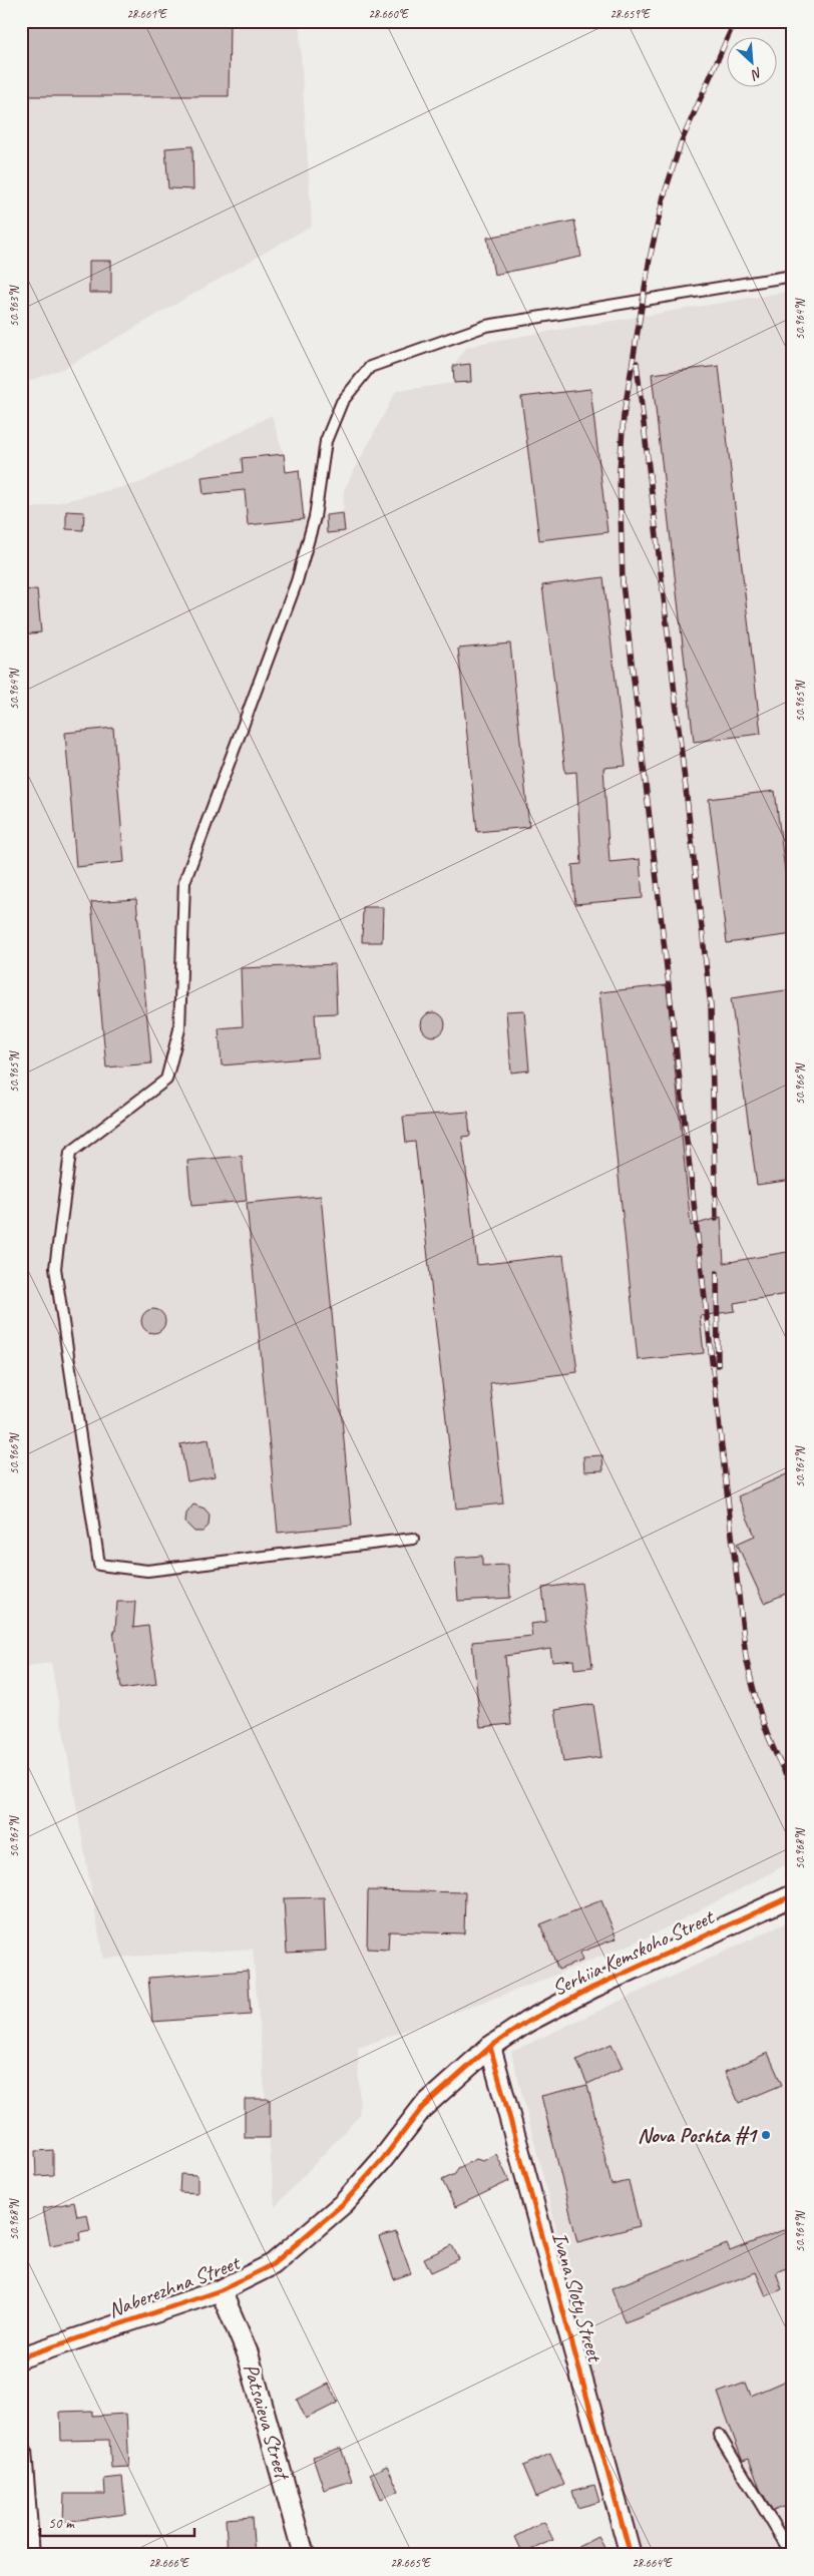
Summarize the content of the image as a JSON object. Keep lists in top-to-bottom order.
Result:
{
  "streets": {
    "street": [
      "Serhiia Kemskoho Street",
      "Naberezhna Street",
      "Ivana Sloty Street",
      "Patsaieva Street"
    ]
  },
  "crossings": [
    ["Serhiia Kemskoho Street", "Naberezhna Street"],
    ["Serhiia Kemskoho Street", "Ivana Sloty Street"],
    ["Naberezhna Street", "Ivana Sloty Street"],
    ["Naberezhna Street", "Patsaieva Street"]
  ],
  "places": ["Nova Poshta #1"],
  "scale_bar": "50 m",
  "north": "bottom right",
  "coordinates": [
    "28.661°E",
    "28.660°E",
    "28.659°E",
    "50.963°N",
    "50.964°N",
    "50.965°N",
    "50.966°N",
    "50.967°N",
    "50.968°N",
    "50.969°N",
    "28.666°E",
    "28.665°E",
    "28.664°E"
  ]
}
